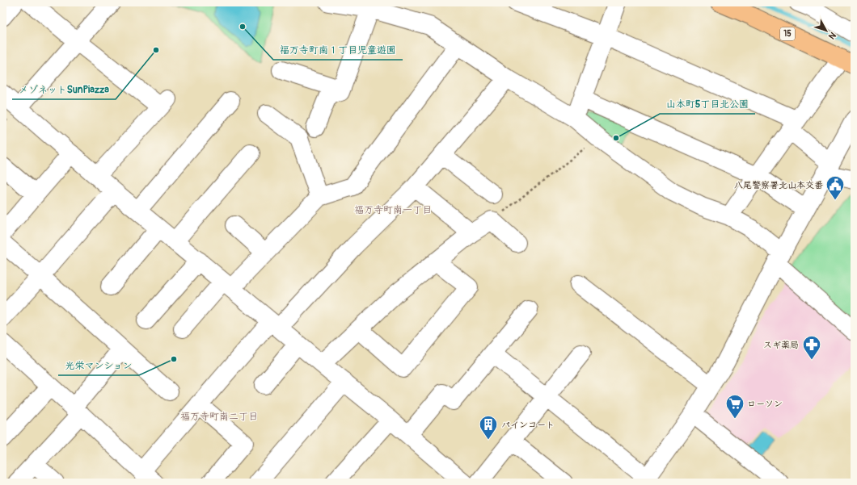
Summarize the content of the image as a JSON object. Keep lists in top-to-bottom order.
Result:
{
  "streets": {
    "main road": ["15"]
  },
  "districts": ["福万寺町南一丁目", "福万寺町南二丁目"],
  "places": {
    "other": [
      "福万寺町南１丁目児童遊園",
      "メゾネットSunPiazza",
      "山本町5丁目北公園",
      "光栄マンション"
    ],
    "public building": ["八尾警察署北山本交番"],
    "pharmacy": ["スギ薬局"],
    "supermarket": ["ローソン"],
    "building": ["パインコート"]
  },
  "north": "bottom right"
}
